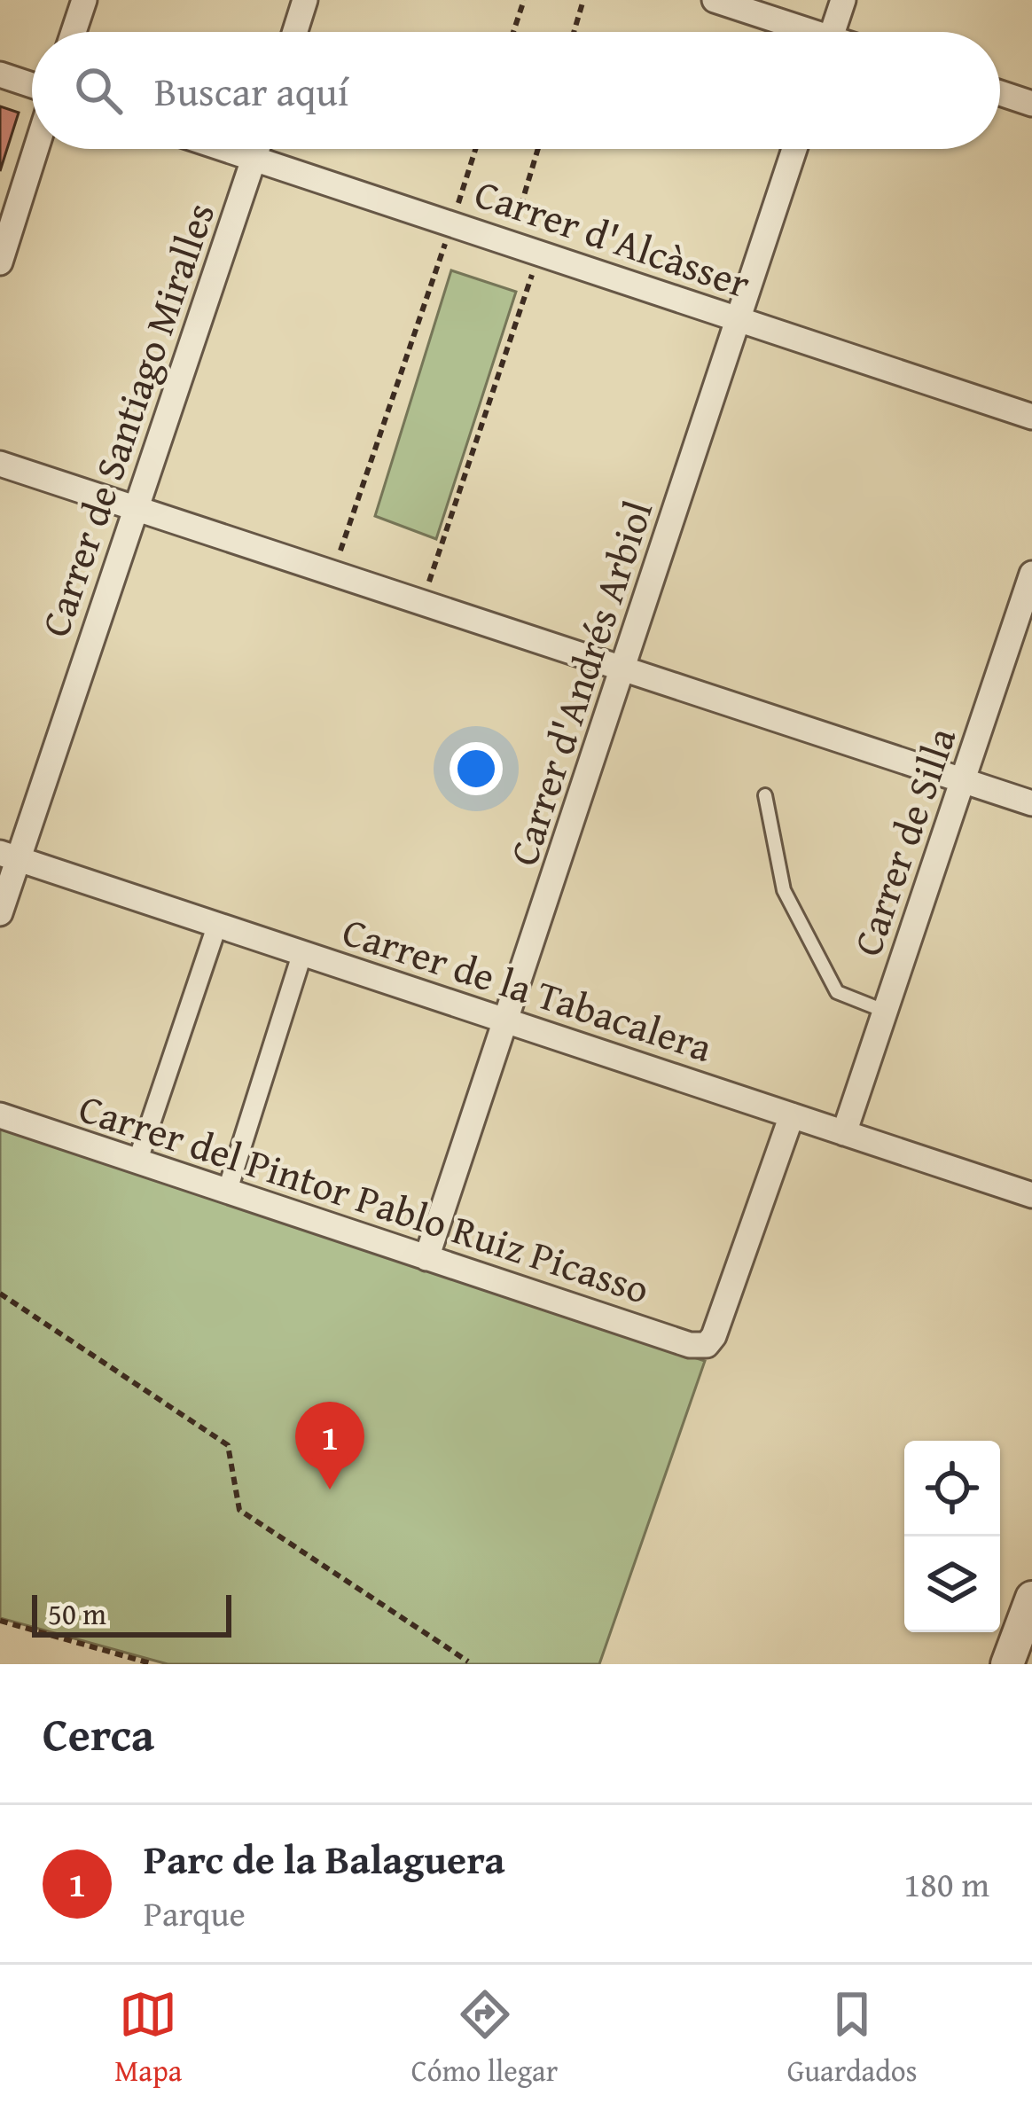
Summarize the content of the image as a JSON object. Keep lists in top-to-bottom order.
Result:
{
  "streets": {
    "street": [
      "Carrer d'Alcàsser",
      "Carrer de Santiago Miralles",
      "Carrer d'Andrés Arbiol",
      "Carrer de Silla",
      "Carrer de la Tabacalera",
      "Carrer del Pintor Pablo Ruiz Picasso"
    ]
  },
  "crossings": [
    ["Carrer d'Alcàsser", "Carrer de Santiago Miralles"],
    ["Carrer d'Alcàsser", "Carrer d'Andrés Arbiol"],
    ["Carrer de Santiago Miralles", "Carrer de la Tabacalera"],
    ["Carrer d'Andrés Arbiol", "Carrer de la Tabacalera"],
    ["Carrer d'Andrés Arbiol", "Carrer del Pintor Pablo Ruiz Picasso"],
    ["Carrer de Silla", "Carrer de la Tabacalera"],
    ["Carrer de la Tabacalera", "Carrer del Pintor Pablo Ruiz Picasso"]
  ],
  "scale_bar": "50 m",
  "page": {
    "search": "Buscar aquí",
    "pins": "1",
    "scale": "50 m",
    "heading": "Cerca",
    "list": [
      {
        "mark": "1",
        "name": "Parc de la Balaguera",
        "note": "Parque",
        "value": "180 m"
      }
    ],
    "nav": ["Mapa", "Cómo llegar", "Guardados"]
  }
}
